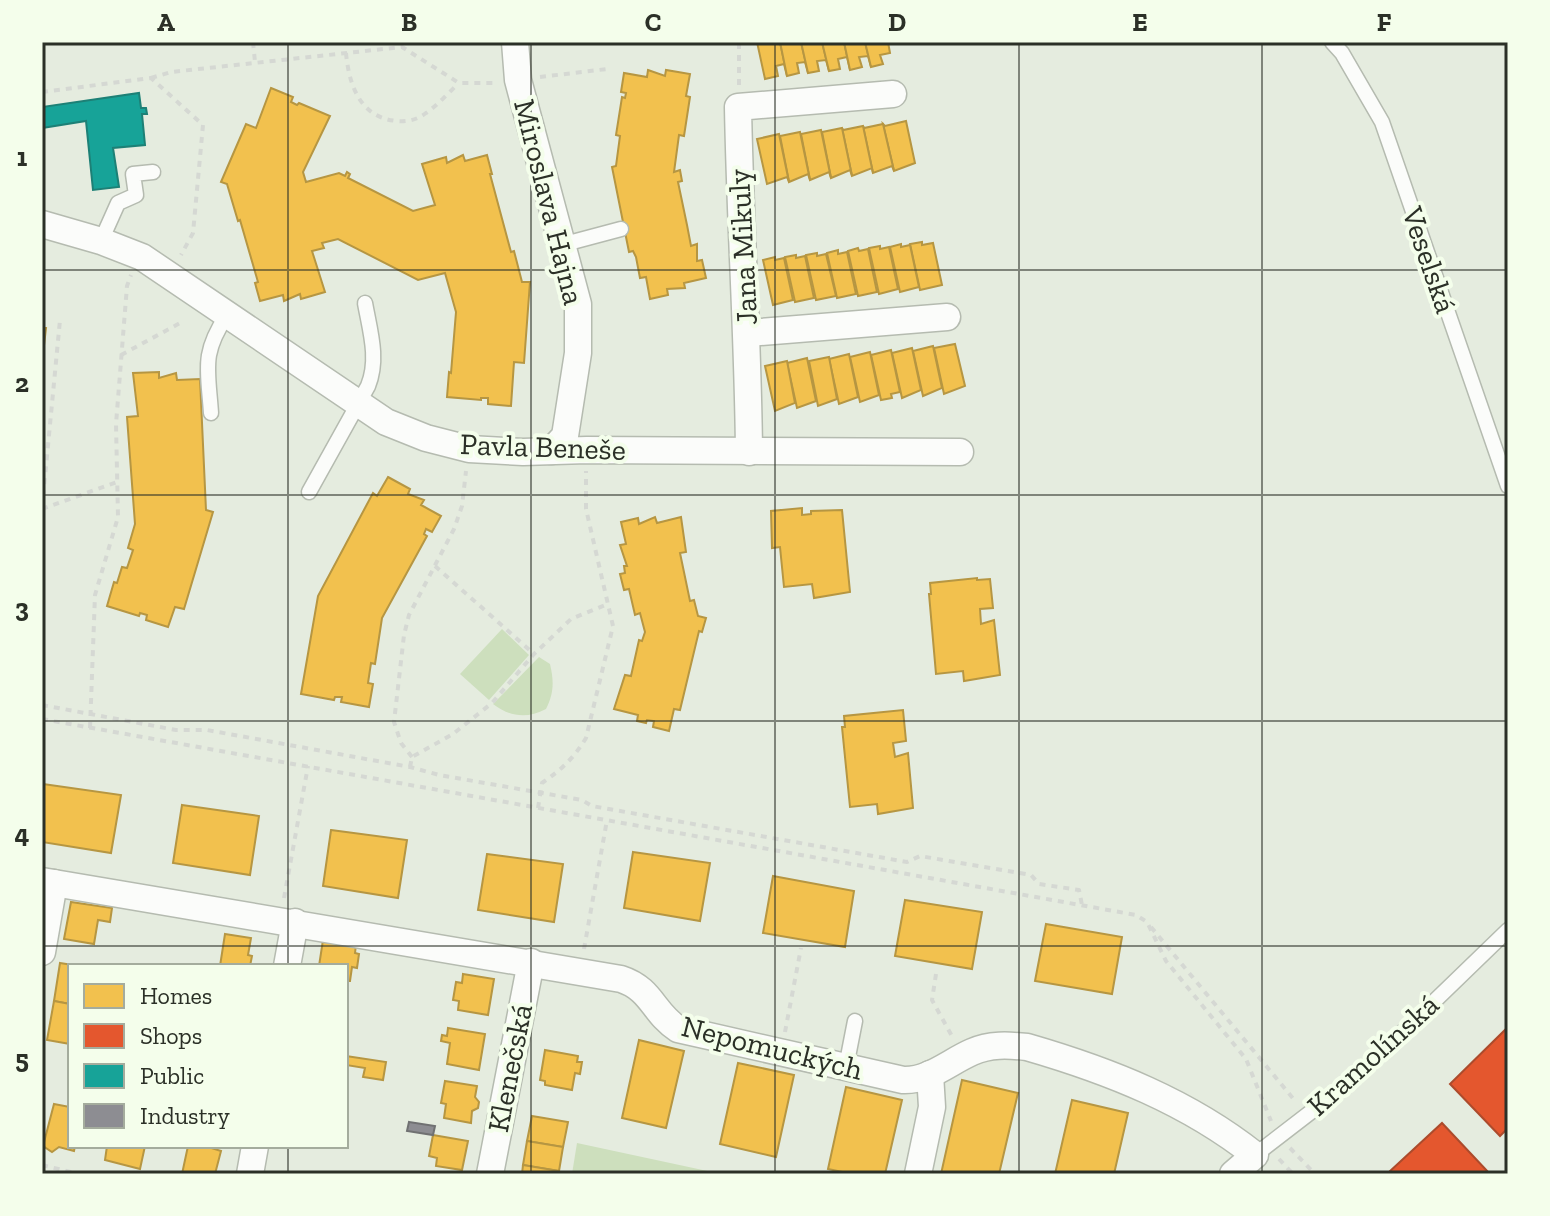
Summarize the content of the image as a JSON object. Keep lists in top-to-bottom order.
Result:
{
  "streets": {
    "street": [
      "Miroslava Hajna",
      "Jana Mikuly",
      "Pavla Beneše",
      "Nepomuckých",
      "Kramolínská",
      "Klenečská"
    ],
    "lane": ["Veselská"]
  },
  "crossings": [
    ["Miroslava Hajna", "Pavla Beneše"],
    ["Jana Mikuly", "Pavla Beneše"],
    ["Nepomuckých", "Kramolínská"],
    ["Nepomuckých", "Klenečská"]
  ],
  "legend": [
    "Homes",
    "Shops",
    "Public",
    "Industry"
  ],
  "grid": {
    "columns": [
      "A",
      "B",
      "C",
      "D",
      "E",
      "F"
    ],
    "rows": [
      "1",
      "2",
      "3",
      "4",
      "5"
    ]
  }
}
